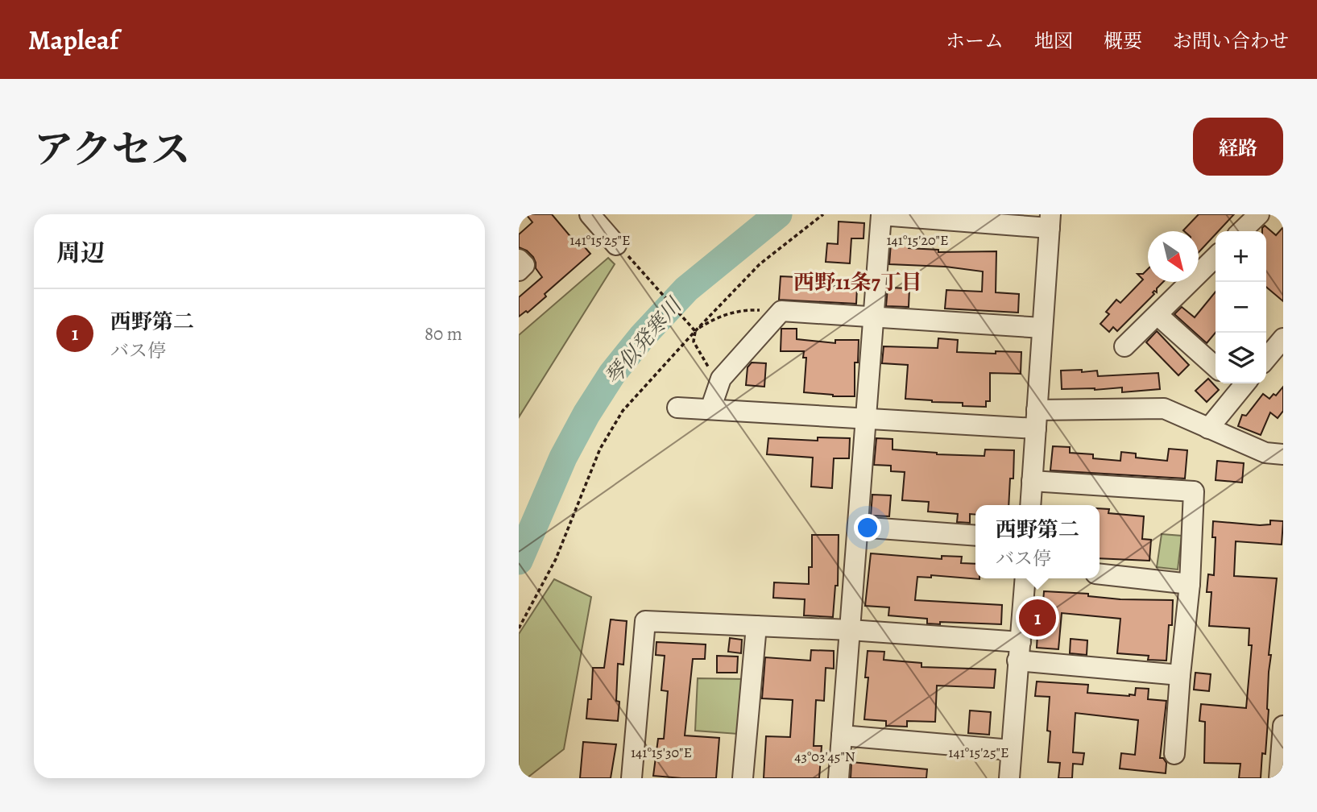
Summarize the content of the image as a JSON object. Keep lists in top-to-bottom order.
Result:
{
  "districts": ["西野11条7丁目"],
  "water": ["琴似発寒川"],
  "north": "bottom right",
  "page": {
    "header": "Mapleaf",
    "nav": [
      "ホーム",
      "地図",
      "概要",
      "お問い合わせ"
    ],
    "title": "アクセス",
    "buttons": "経路",
    "heading": "周辺",
    "map_buttons": ["+", "−"],
    "list": [
      {
        "mark": "1",
        "name": "西野第二",
        "note": "バス停",
        "value": "80 m"
      }
    ],
    "popup": ["西野第二", "バス停"],
    "pins": "1"
  },
  "coordinates": [
    "141°15'25\"E",
    "141°15'20\"E",
    "141°15'30\"E",
    "43°03'45\"N"
  ]
}
